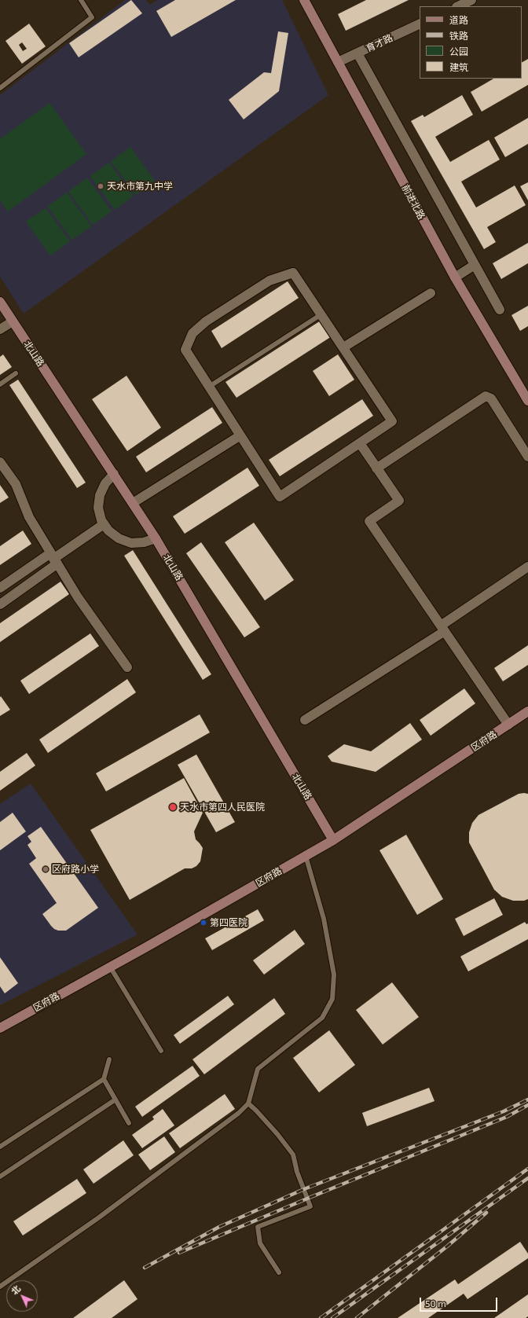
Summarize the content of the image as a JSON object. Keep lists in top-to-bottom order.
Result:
{
  "streets": {
    "main road": ["前进北路", "北山路", "区府路"],
    "street": ["育才路"]
  },
  "crossings": [
    ["育才路", "前进北路"],
    ["北山路", "区府路"]
  ],
  "places": [
    "天水市第九中学",
    "天水市第四人民医院",
    "区府路小学",
    "第四医院"
  ],
  "legend": [
    "道路",
    "铁路",
    "公园",
    "建筑"
  ],
  "scale_bar": "50 m",
  "north": "top left"
}
